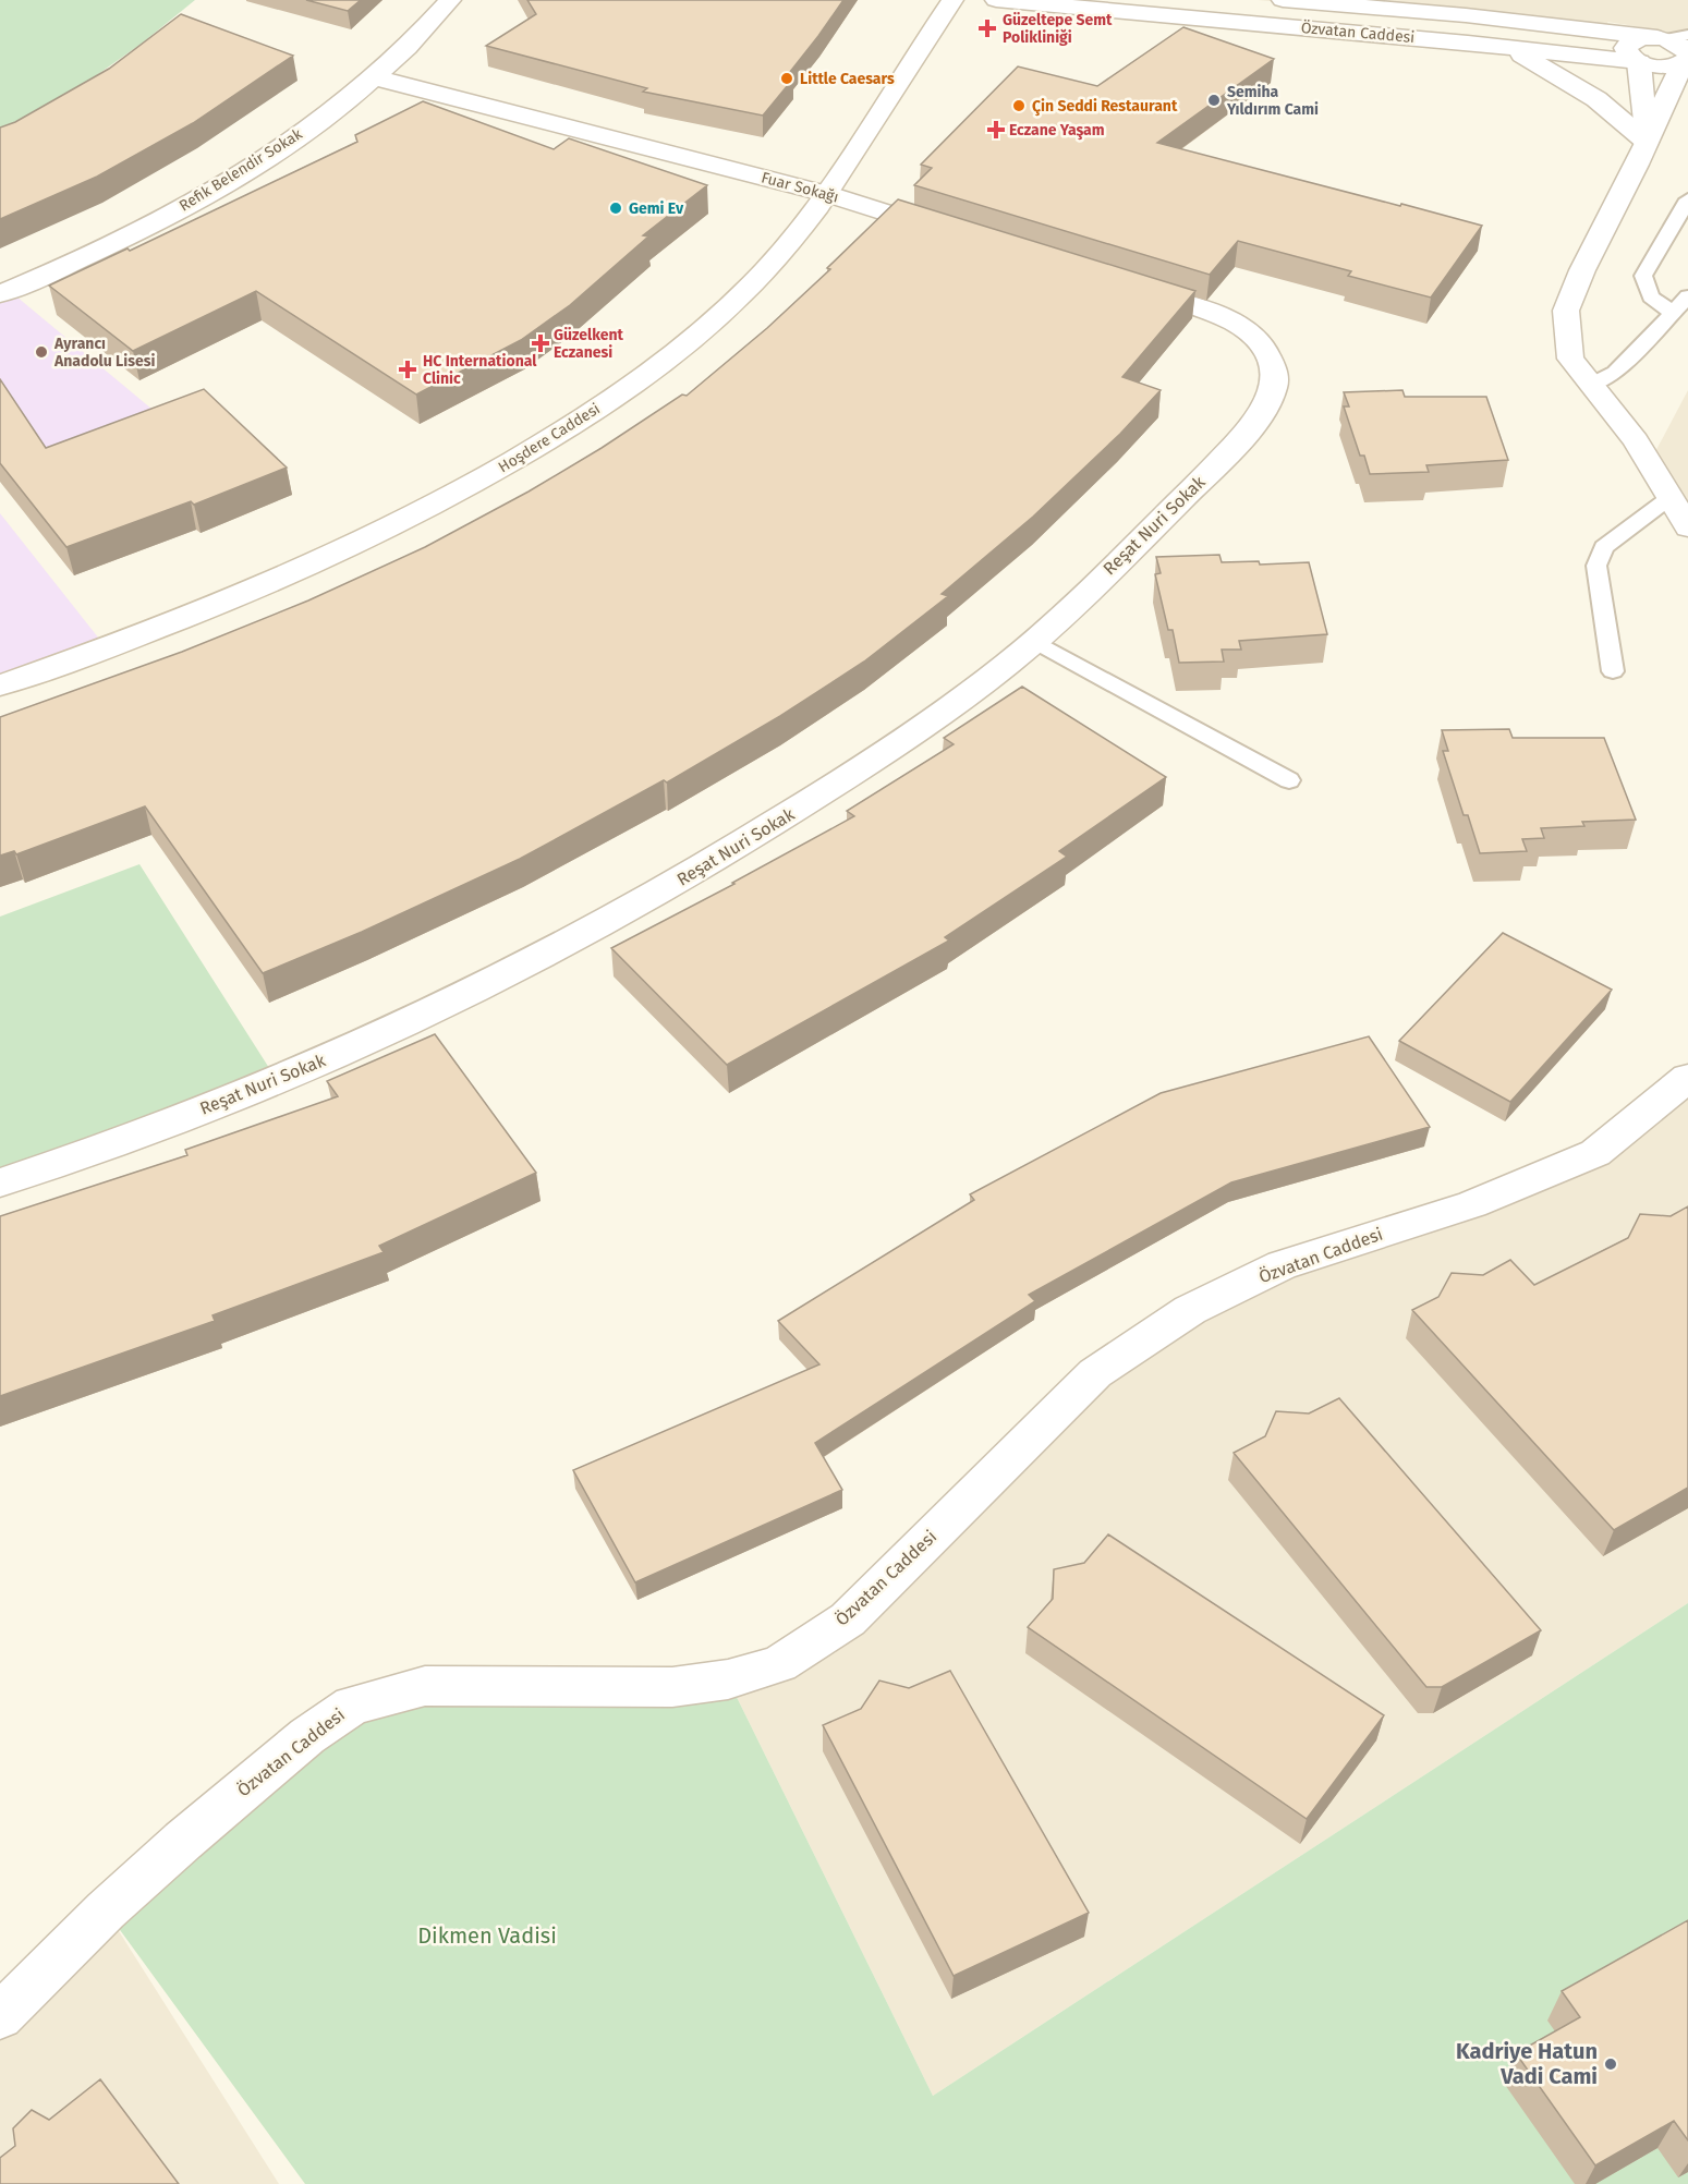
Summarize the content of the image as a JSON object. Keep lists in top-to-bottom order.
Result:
{
  "streets": {
    "street": [
      "Özvatan Caddesi",
      "Refik Belendir Sokak",
      "Fuar Sokağı",
      "Hoşdere Caddesi",
      "Reşat Nuri Sokak"
    ]
  },
  "crossings": [
    ["Refik Belendir Sokak", "Fuar Sokağı"],
    ["Fuar Sokağı", "Hoşdere Caddesi"]
  ],
  "parks": ["Dikmen Vadisi"],
  "places": {
    "health": [
      "Güzeltepe Semt Polikliniği",
      "Eczane Yaşam",
      "Güzelkent Eczanesi",
      "HC International Clinic"
    ],
    "other": [
      "Little Caesars",
      "Semiha Yıldırım Cami",
      "Çin Seddi Restaurant",
      "Gemi Ev",
      "Ayrancı Anadolu Lisesi",
      "Kadriye Hatun Vadi Cami"
    ]
  }
}
